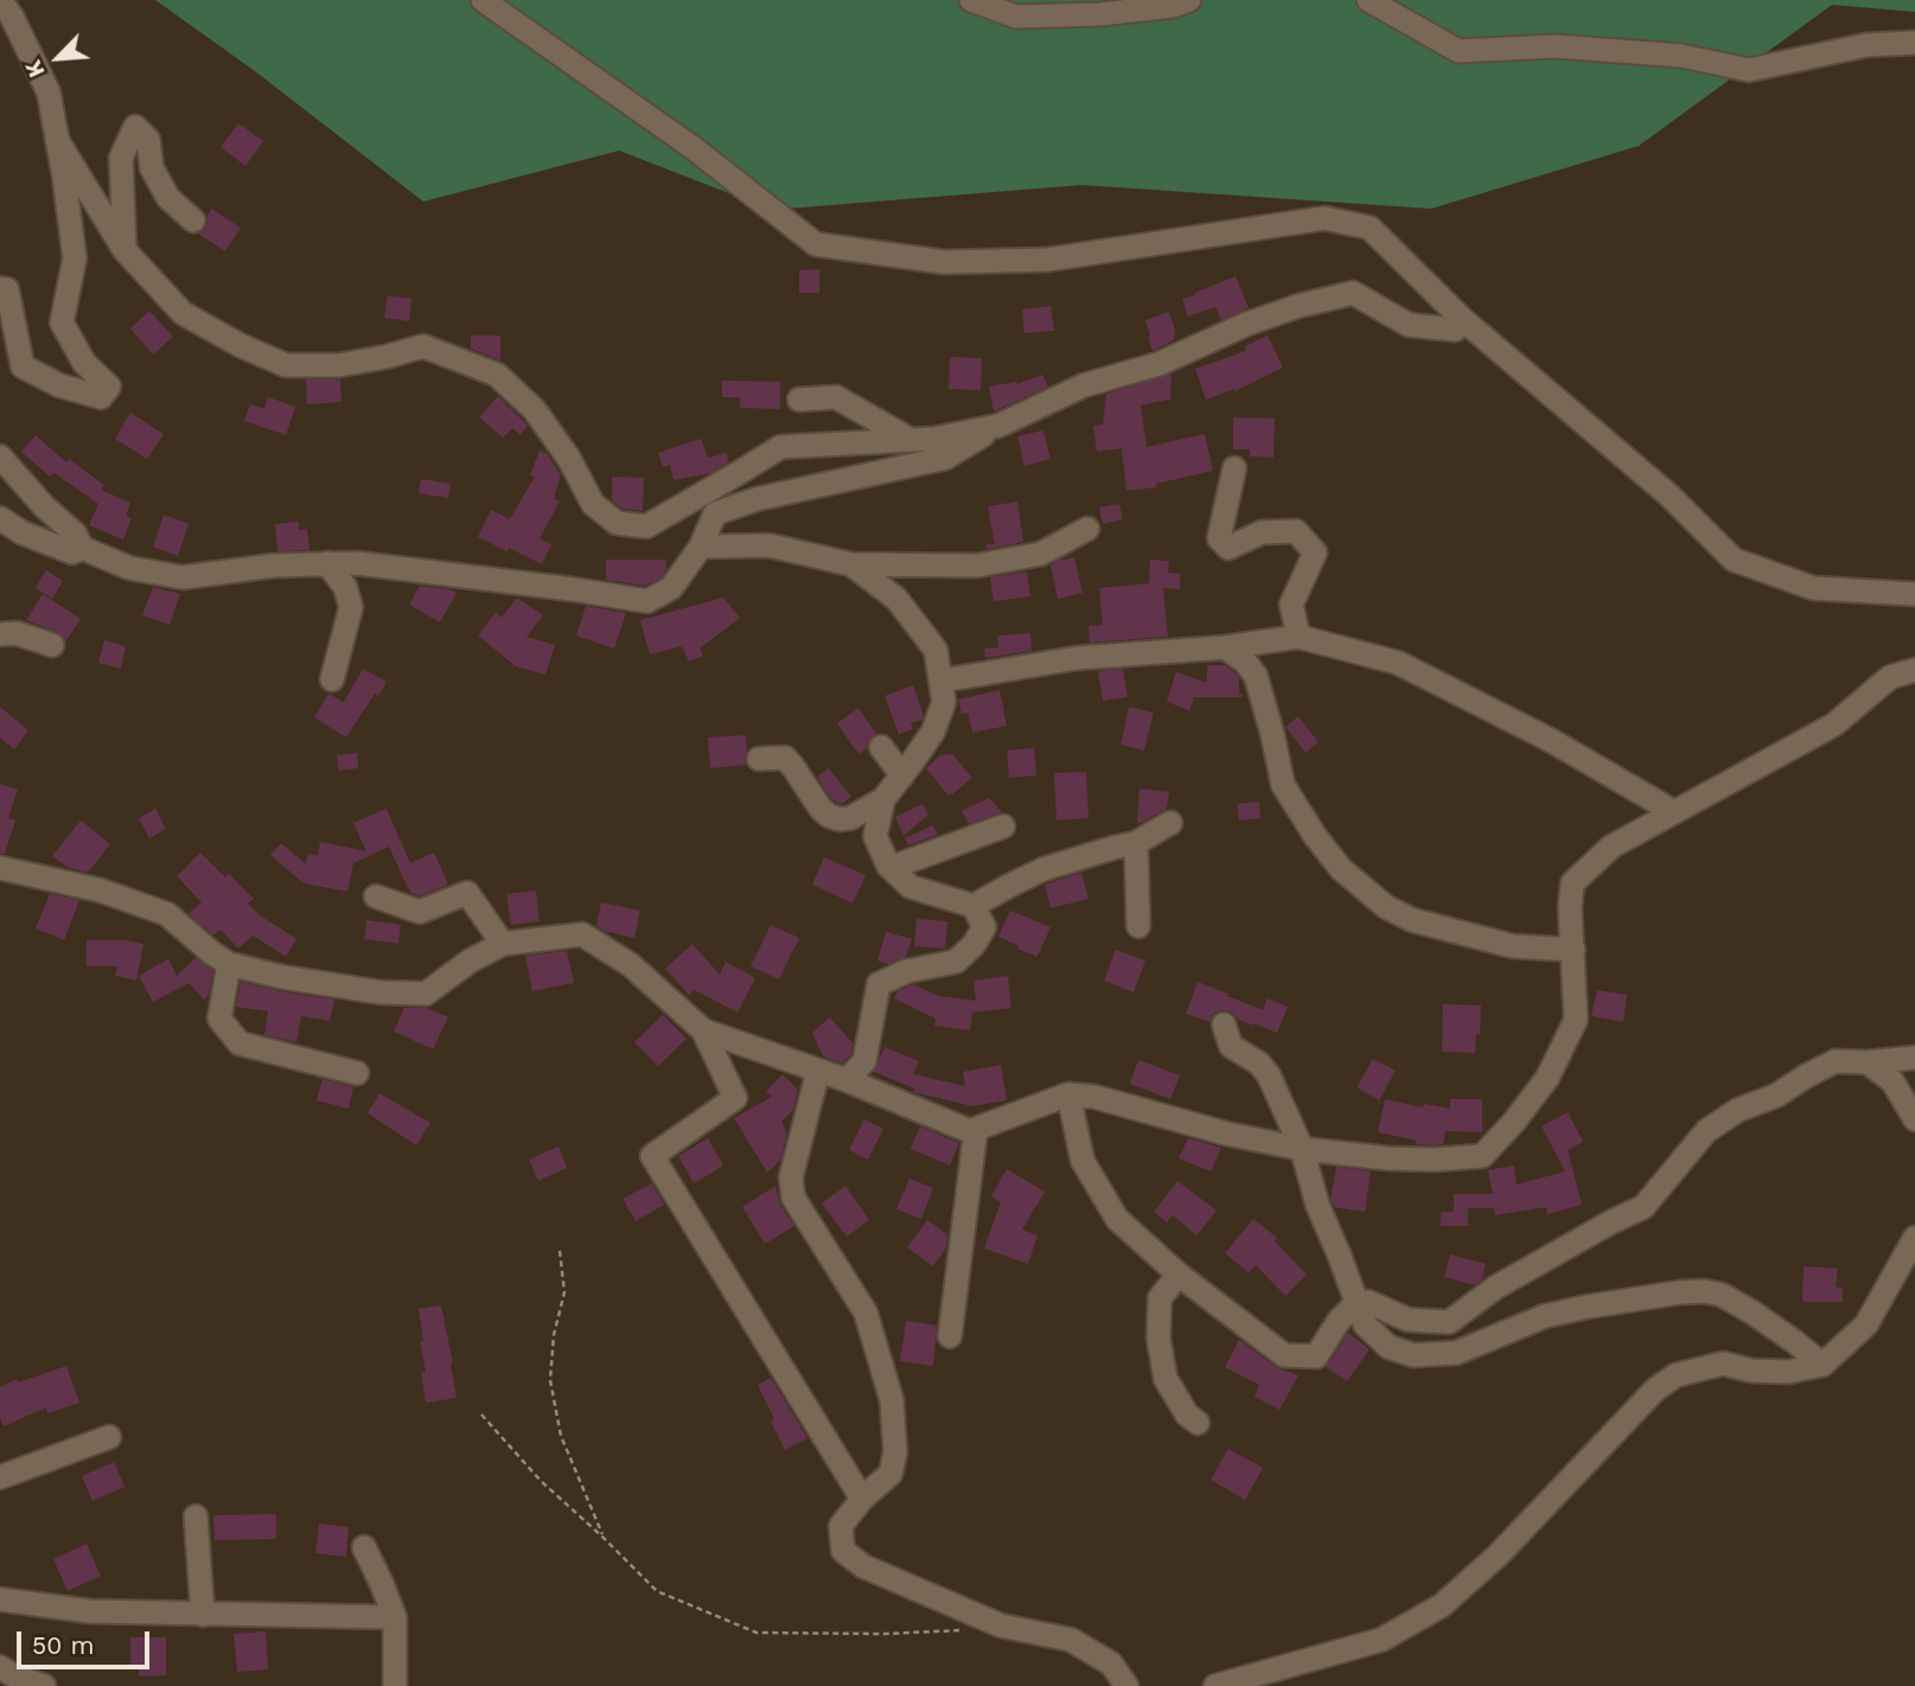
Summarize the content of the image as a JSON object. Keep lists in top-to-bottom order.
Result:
{
  "scale_bar": "50 m",
  "north": "bottom left"
}
